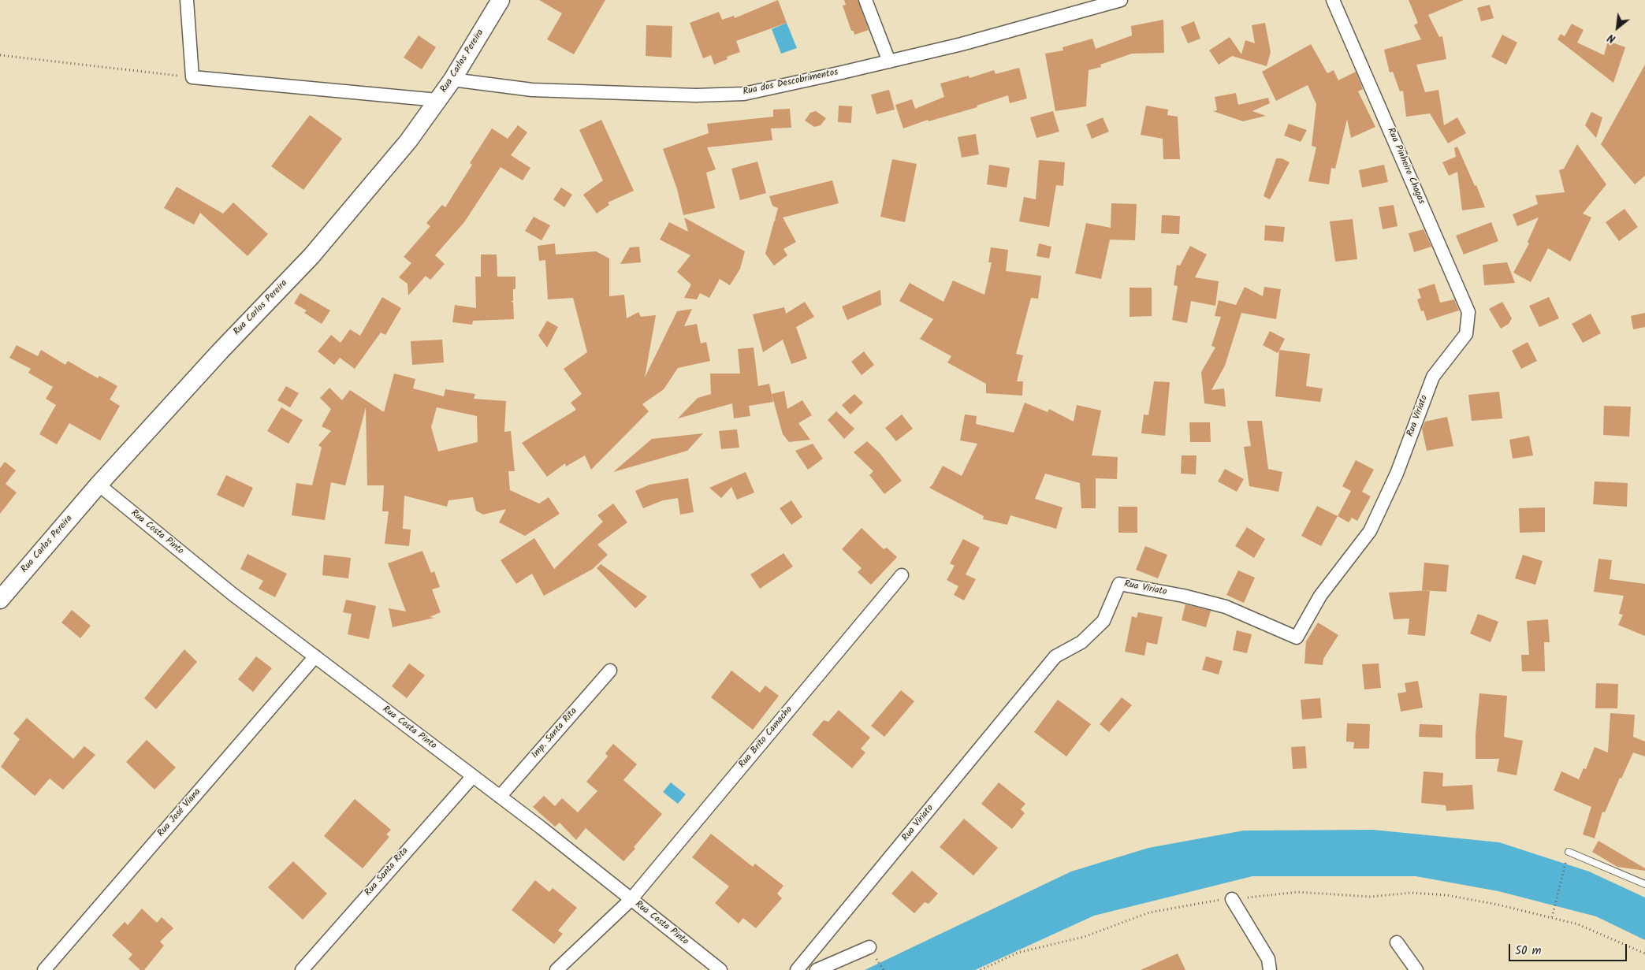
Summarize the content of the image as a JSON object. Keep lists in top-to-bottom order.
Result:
{
  "streets": {
    "street": [
      "Rua Carlos Pereira",
      "Rua dos Descobrimentos",
      "Rua Pinheiro Chagas",
      "Rua Viriato",
      "Rua Costa Pinto",
      "Imp. Santa Rita",
      "Rua Brito Camacho",
      "Rua José Viana",
      "Rua Santa Rita"
    ]
  },
  "crossings": [
    ["Rua Carlos Pereira", "Rua dos Descobrimentos"],
    ["Rua Carlos Pereira", "Rua Costa Pinto"],
    ["Rua Pinheiro Chagas", "Rua Viriato"],
    ["Rua Costa Pinto", "Imp. Santa Rita"],
    ["Rua Costa Pinto", "Rua Brito Camacho"],
    ["Rua Costa Pinto", "Rua José Viana"],
    ["Rua Costa Pinto", "Rua Santa Rita"]
  ],
  "scale_bar": "50 m",
  "north": "bottom left"
}
